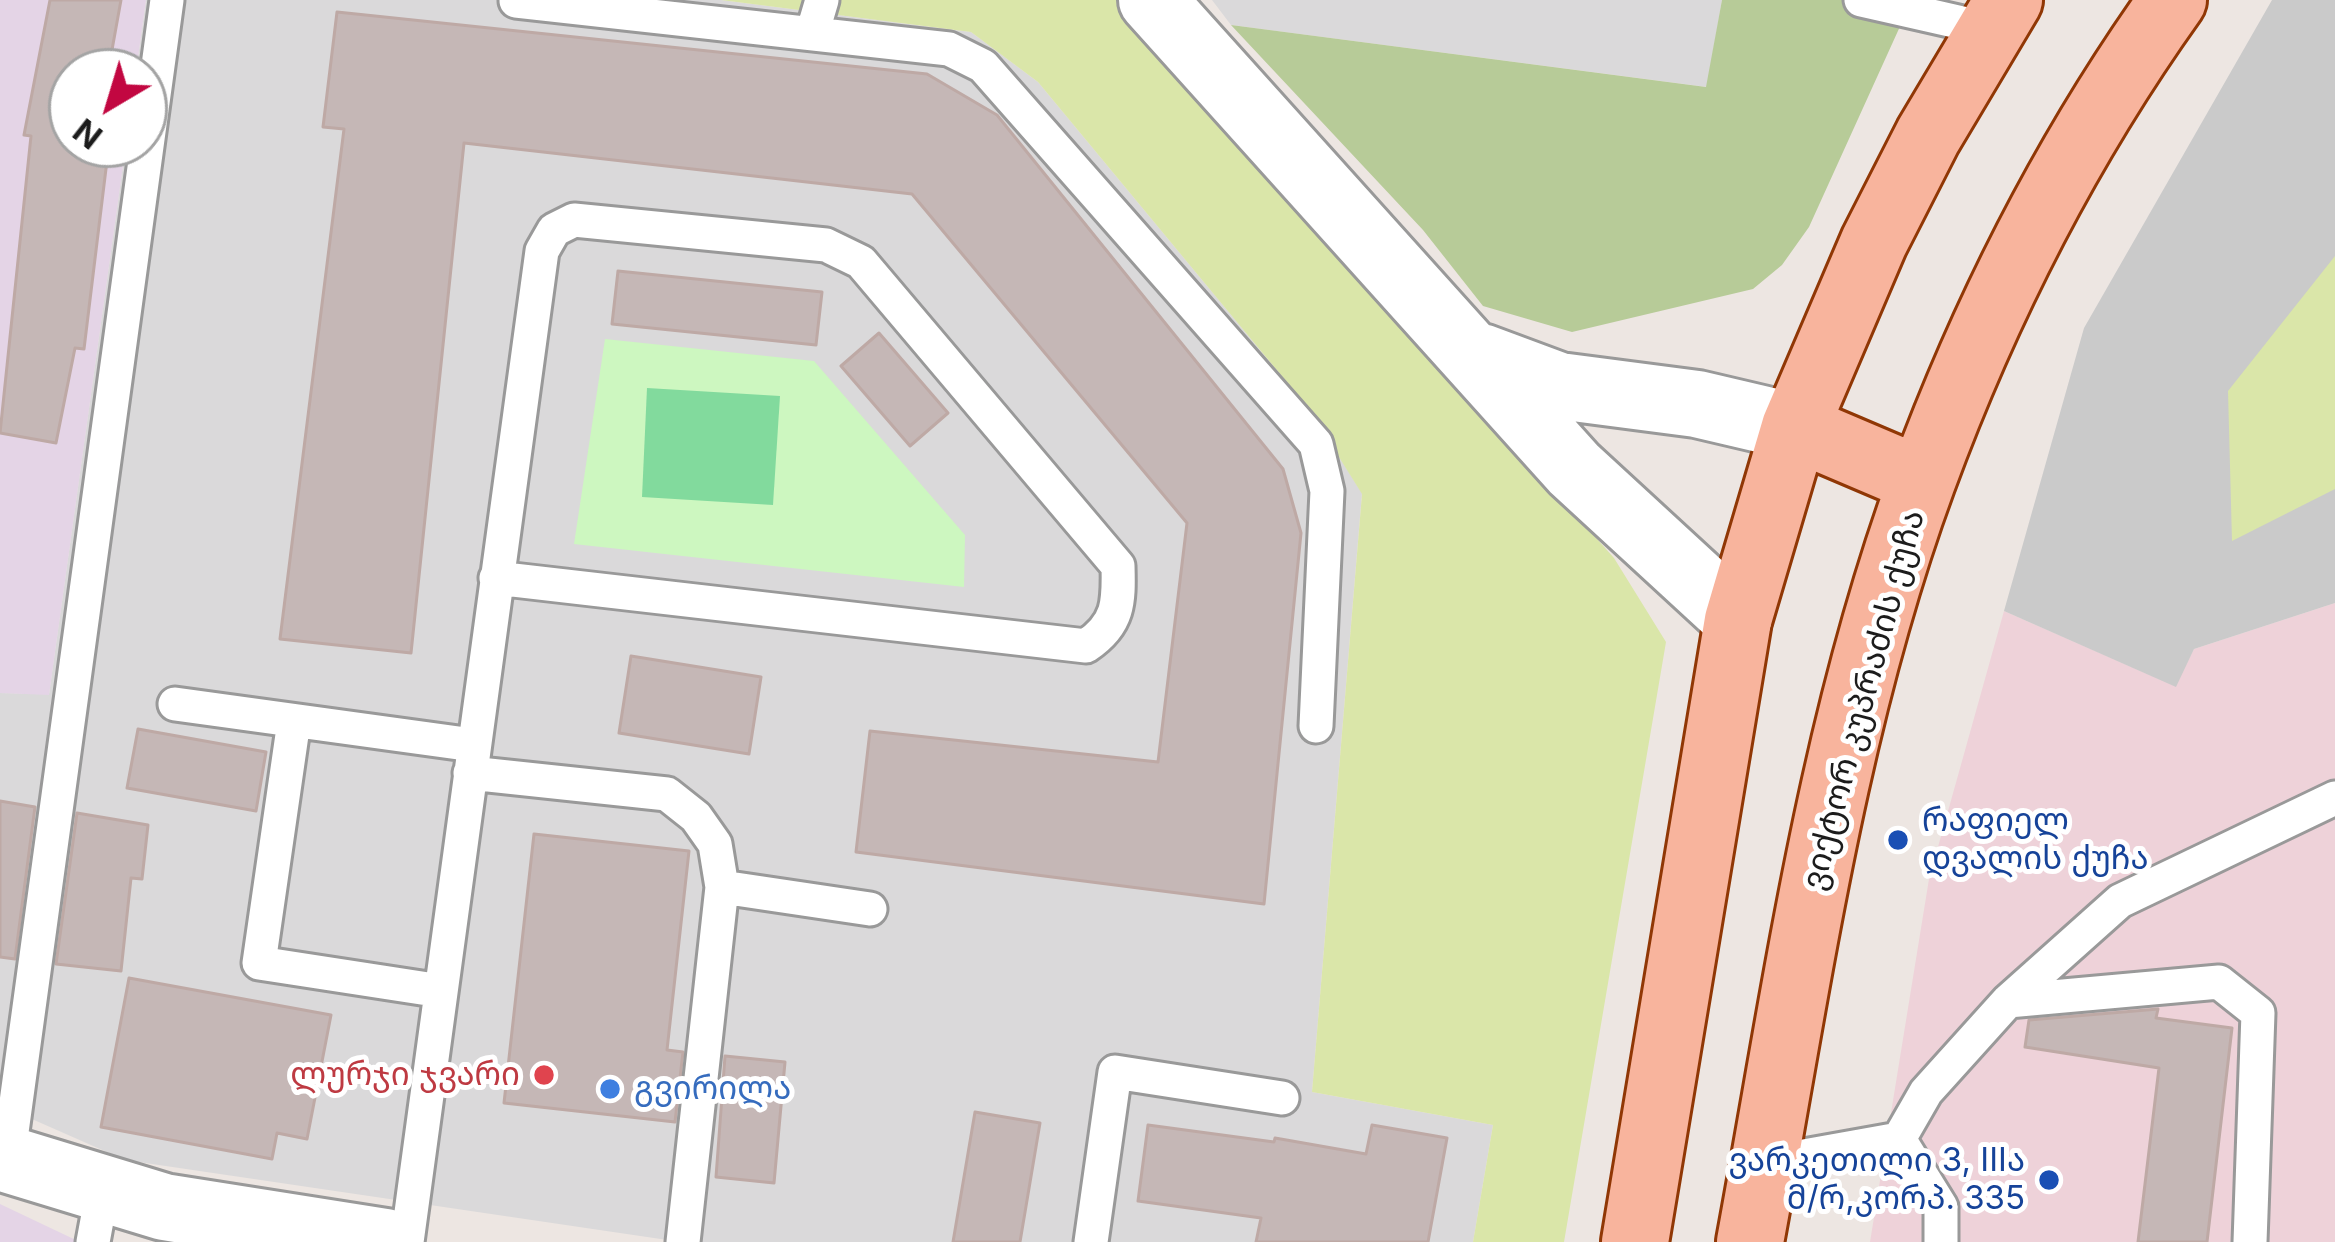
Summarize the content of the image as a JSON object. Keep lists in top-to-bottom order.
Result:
{
  "streets": {
    "main road": ["ვიქტორ კუპრაძის ქუჩა"]
  },
  "places": [
    "რაფიელ დვალის ქუჩა",
    "ლურჯი ჯვარი",
    "გვირილა",
    "ვარკეთილი 3, IIIა მ/რ,კორპ. 335"
  ],
  "north": "bottom left"
}
